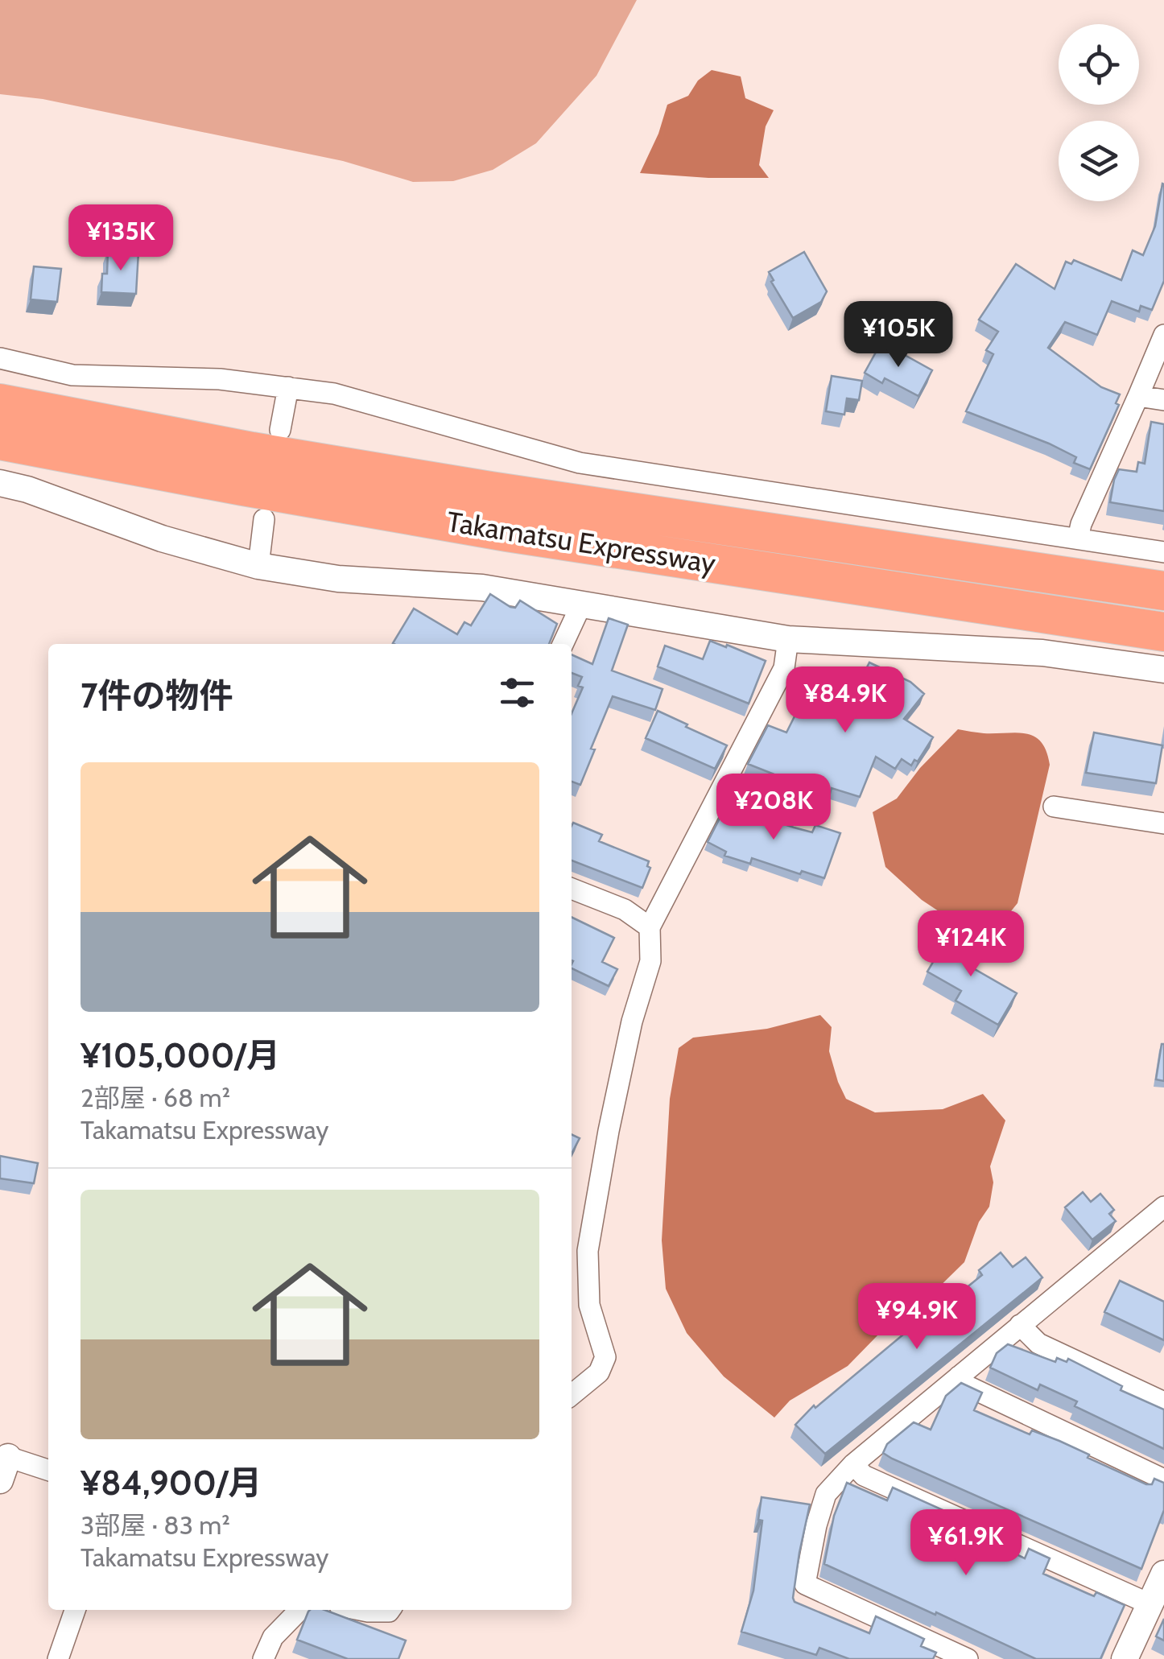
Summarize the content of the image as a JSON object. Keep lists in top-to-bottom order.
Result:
{
  "streets": {
    "highway": ["Takamatsu Expressway"]
  },
  "page": {
    "price": [
      "¥135K",
      "¥105K",
      "¥84.9K",
      "¥208K",
      "¥124K",
      "¥94.9K",
      "¥61.9K"
    ],
    "heading": "7件の物件",
    "list": [
      {
        "name": "¥105,000/月",
        "note": "2部屋 · 68 m² · Takamatsu Expressway"
      },
      {
        "name": "¥84,900/月",
        "note": "3部屋 · 83 m² · Takamatsu Expressway"
      }
    ]
  }
}
